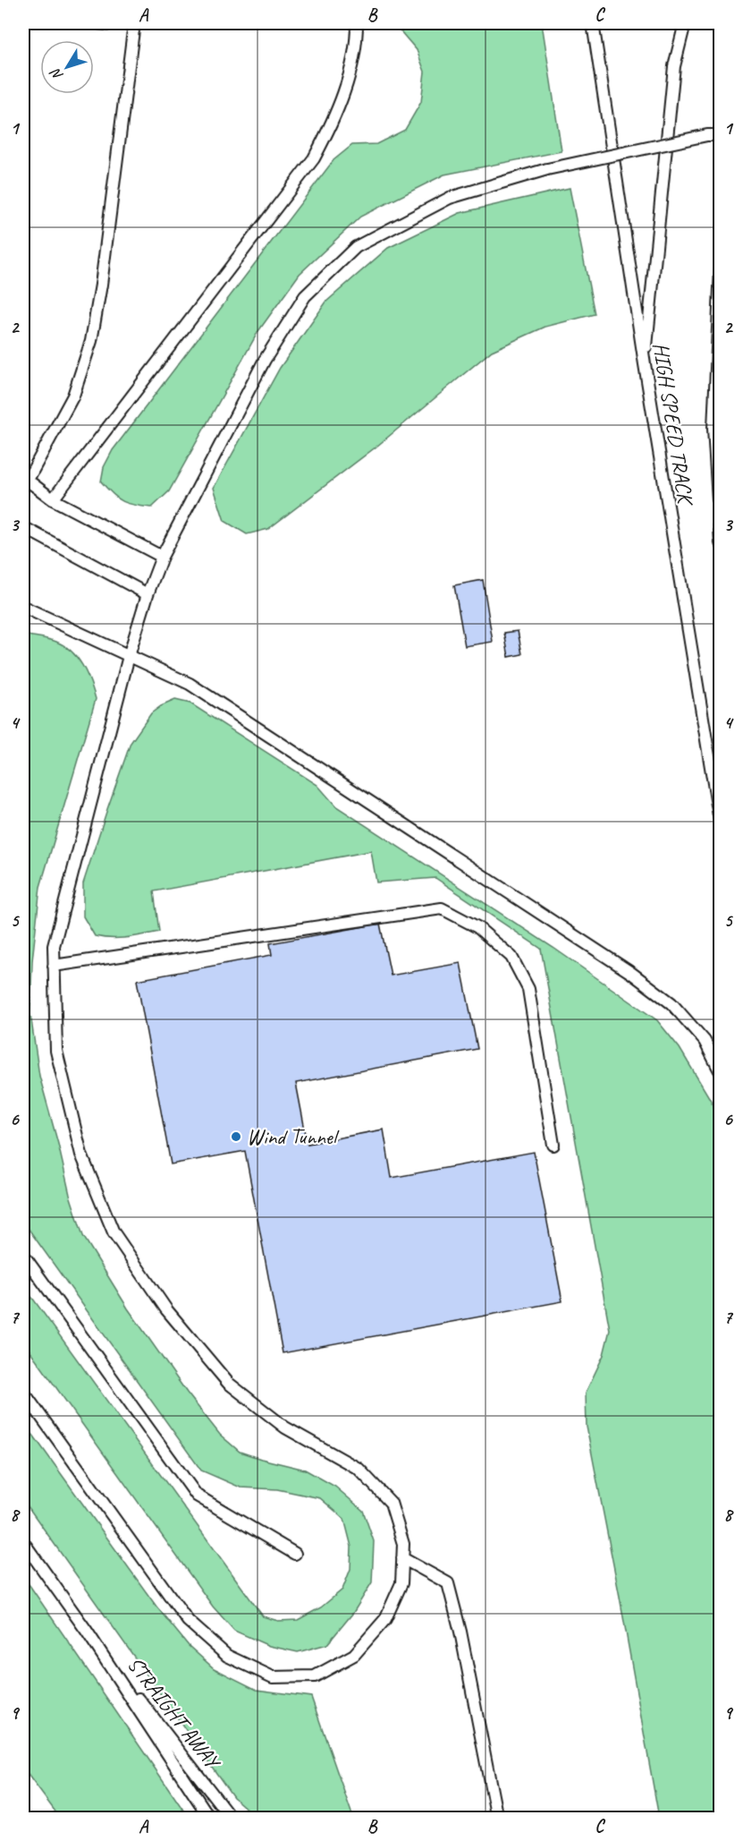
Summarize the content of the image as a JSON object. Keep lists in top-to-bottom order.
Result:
{
  "streets": {
    "lane": ["HIGH SPEED TRACK", "STRAIGHT AWAY"]
  },
  "places": ["Wind Tunnel"],
  "north": "bottom left",
  "grid": {
    "columns": ["A", "B", "C"],
    "rows": [
      "1",
      "2",
      "3",
      "4",
      "5",
      "6",
      "7",
      "8",
      "9"
    ]
  }
}
